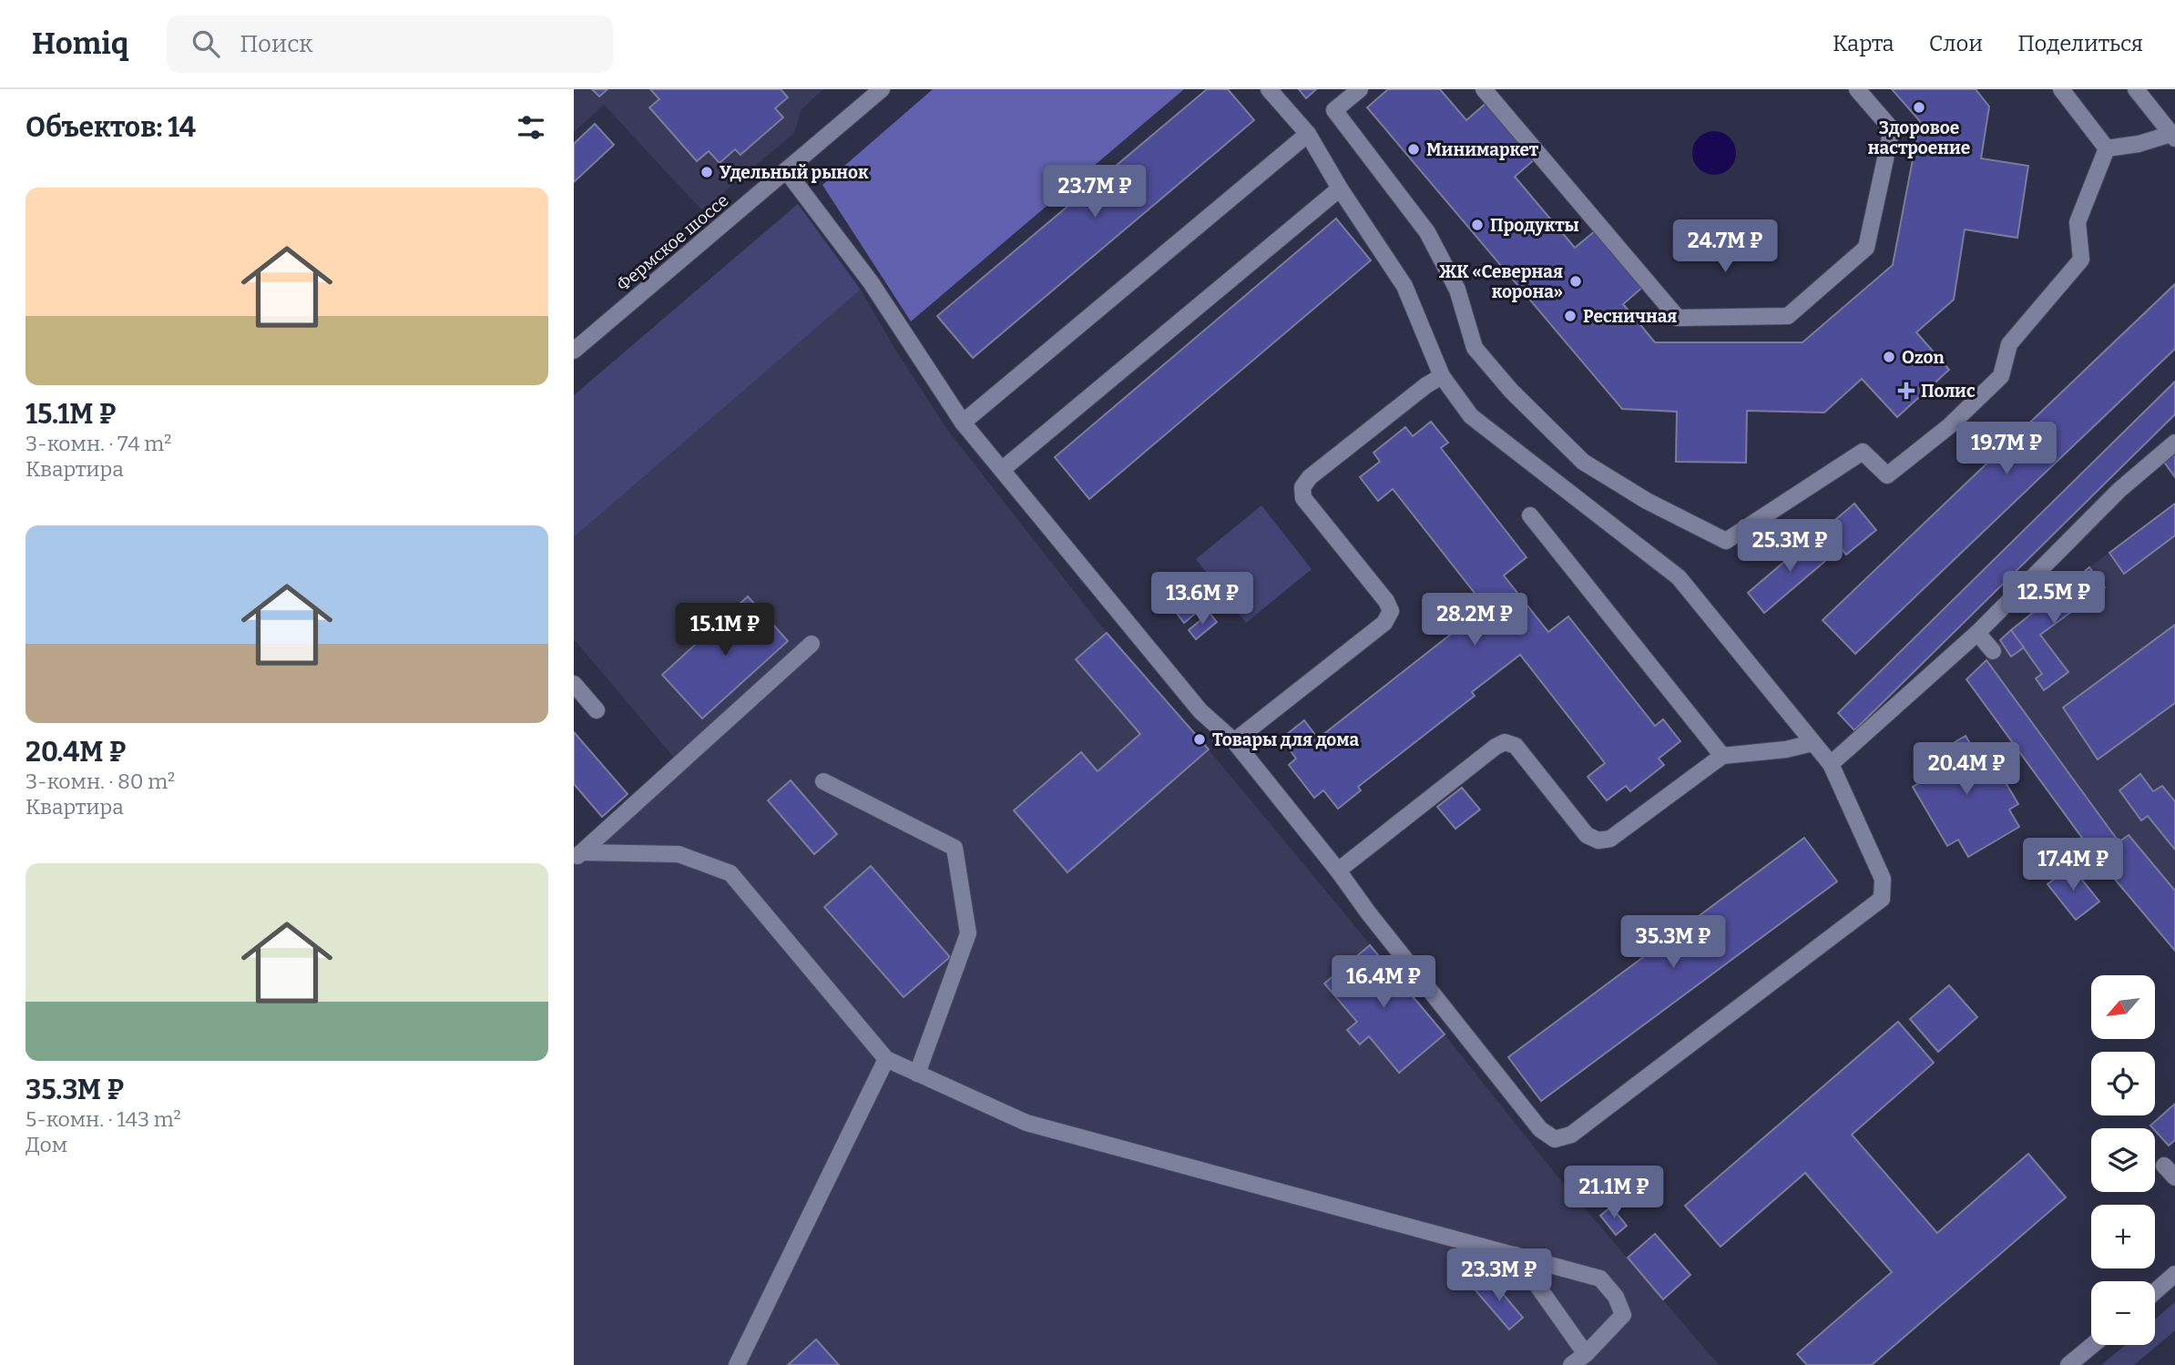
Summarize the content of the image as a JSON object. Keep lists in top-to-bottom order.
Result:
{
  "streets": {
    "street": ["Фермское шоссе"]
  },
  "places": {
    "other": [
      "Здоровое настроение",
      "Минимаркет",
      "Удельный рынок",
      "Продукты",
      "ЖК «Северная корона»",
      "Ресничная",
      "Ozon",
      "Товары для дома"
    ],
    "health": ["Полис"]
  },
  "north": "bottom left",
  "page": {
    "header": "Homiq",
    "search": "Поиск",
    "nav": ["Карта", "Слои", "Поделиться"],
    "heading": "Объектов: 14",
    "price": [
      "23.7M ₽",
      "24.7M ₽",
      "19.7M ₽",
      "25.3M ₽",
      "12.5M ₽",
      "13.6M ₽",
      "28.2M ₽",
      "15.1M ₽",
      "20.4M ₽",
      "17.4M ₽",
      "35.3M ₽",
      "16.4M ₽",
      "21.1M ₽",
      "23.3M ₽"
    ],
    "list": [
      {
        "name": "15.1M ₽",
        "note": "3-комн. · 74 m² · Квартира"
      },
      {
        "name": "20.4M ₽",
        "note": "3-комн. · 80 m² · Квартира"
      },
      {
        "name": "35.3M ₽",
        "note": "5-комн. · 143 m² · Дом"
      }
    ],
    "map_buttons": ["+", "−"]
  }
}
